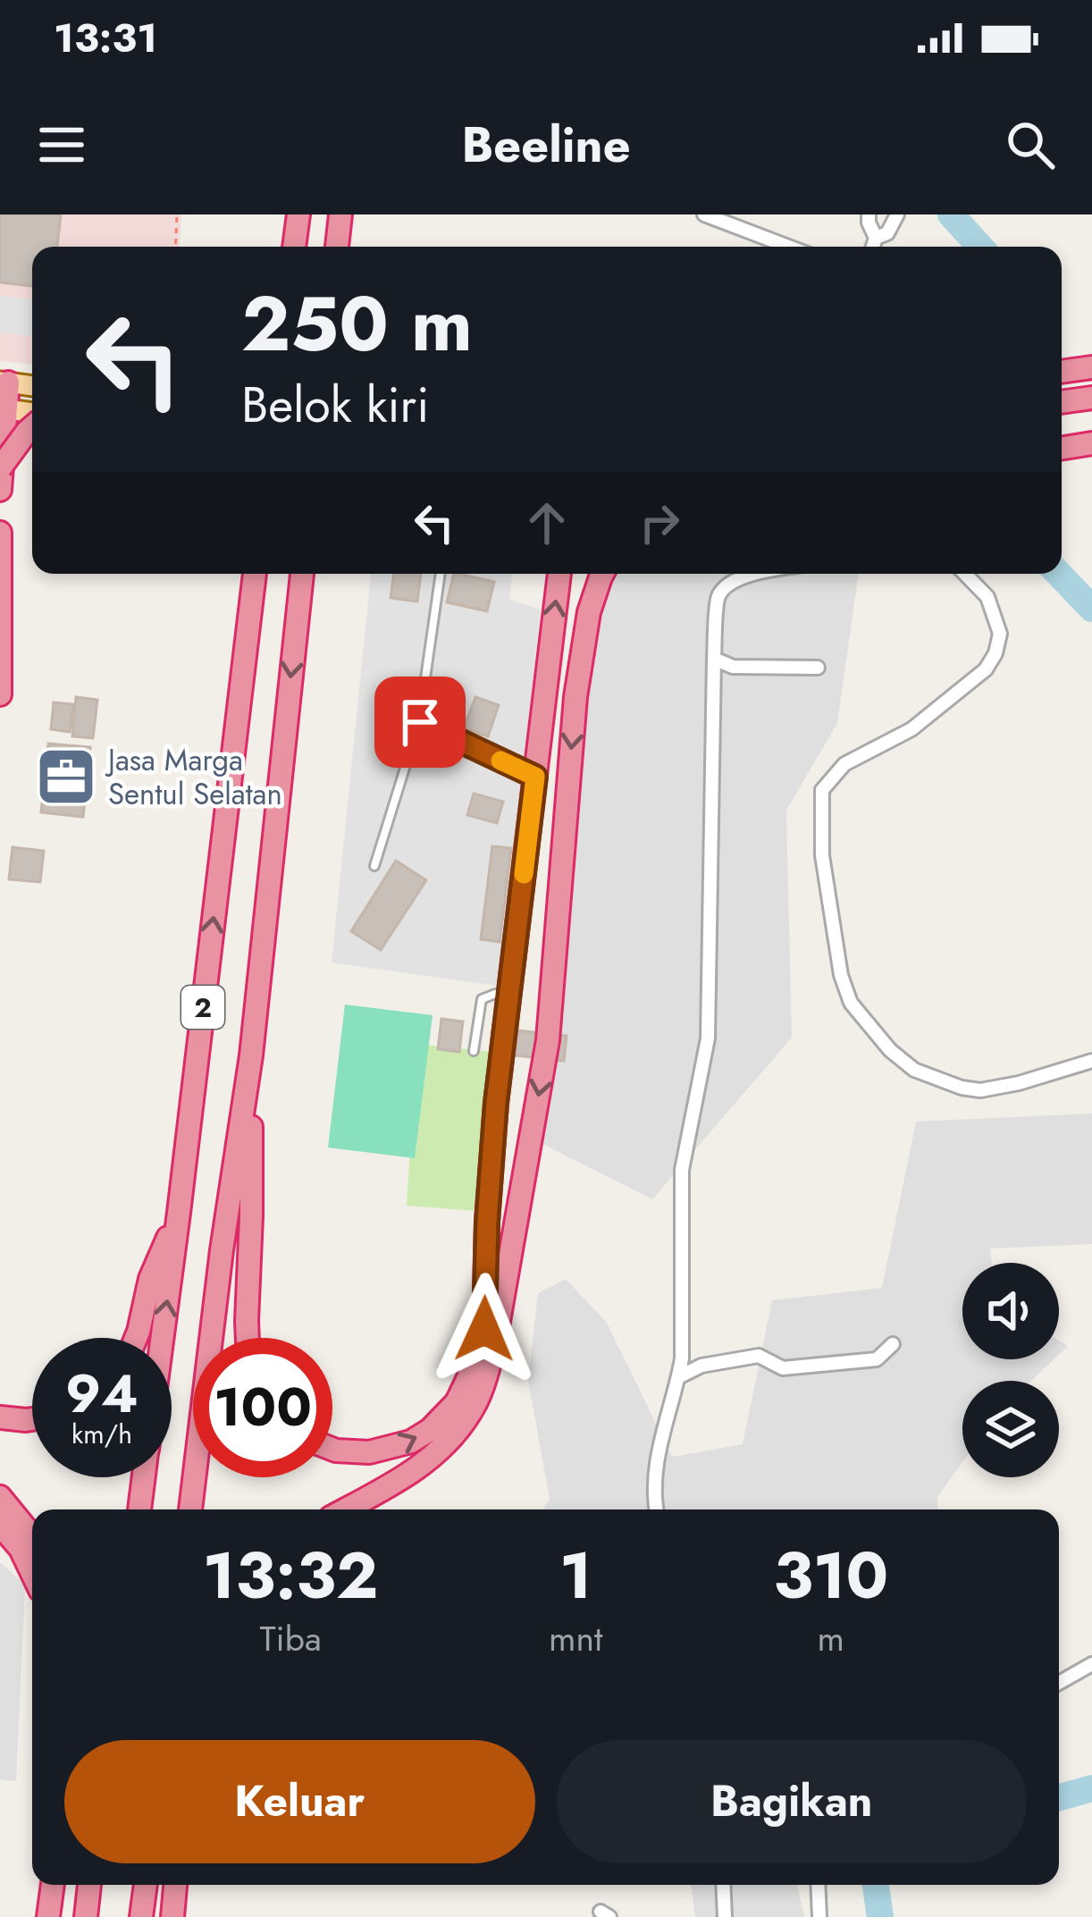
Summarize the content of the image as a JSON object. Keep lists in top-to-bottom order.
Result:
{
  "streets": {
    "highway": ["2"]
  },
  "places": {
    "office": ["Jasa Marga Sentul Selatan"]
  },
  "page": {
    "status": "13:31",
    "header": "Beeline",
    "turn": ["250 m", "Belok kiri"],
    "speed": "94 km/h",
    "limit": "100",
    "eta": [
      "13:32",
      "Tiba",
      "1",
      "mnt",
      "310",
      "m"
    ],
    "buttons": ["Keluar", "Bagikan"]
  }
}
